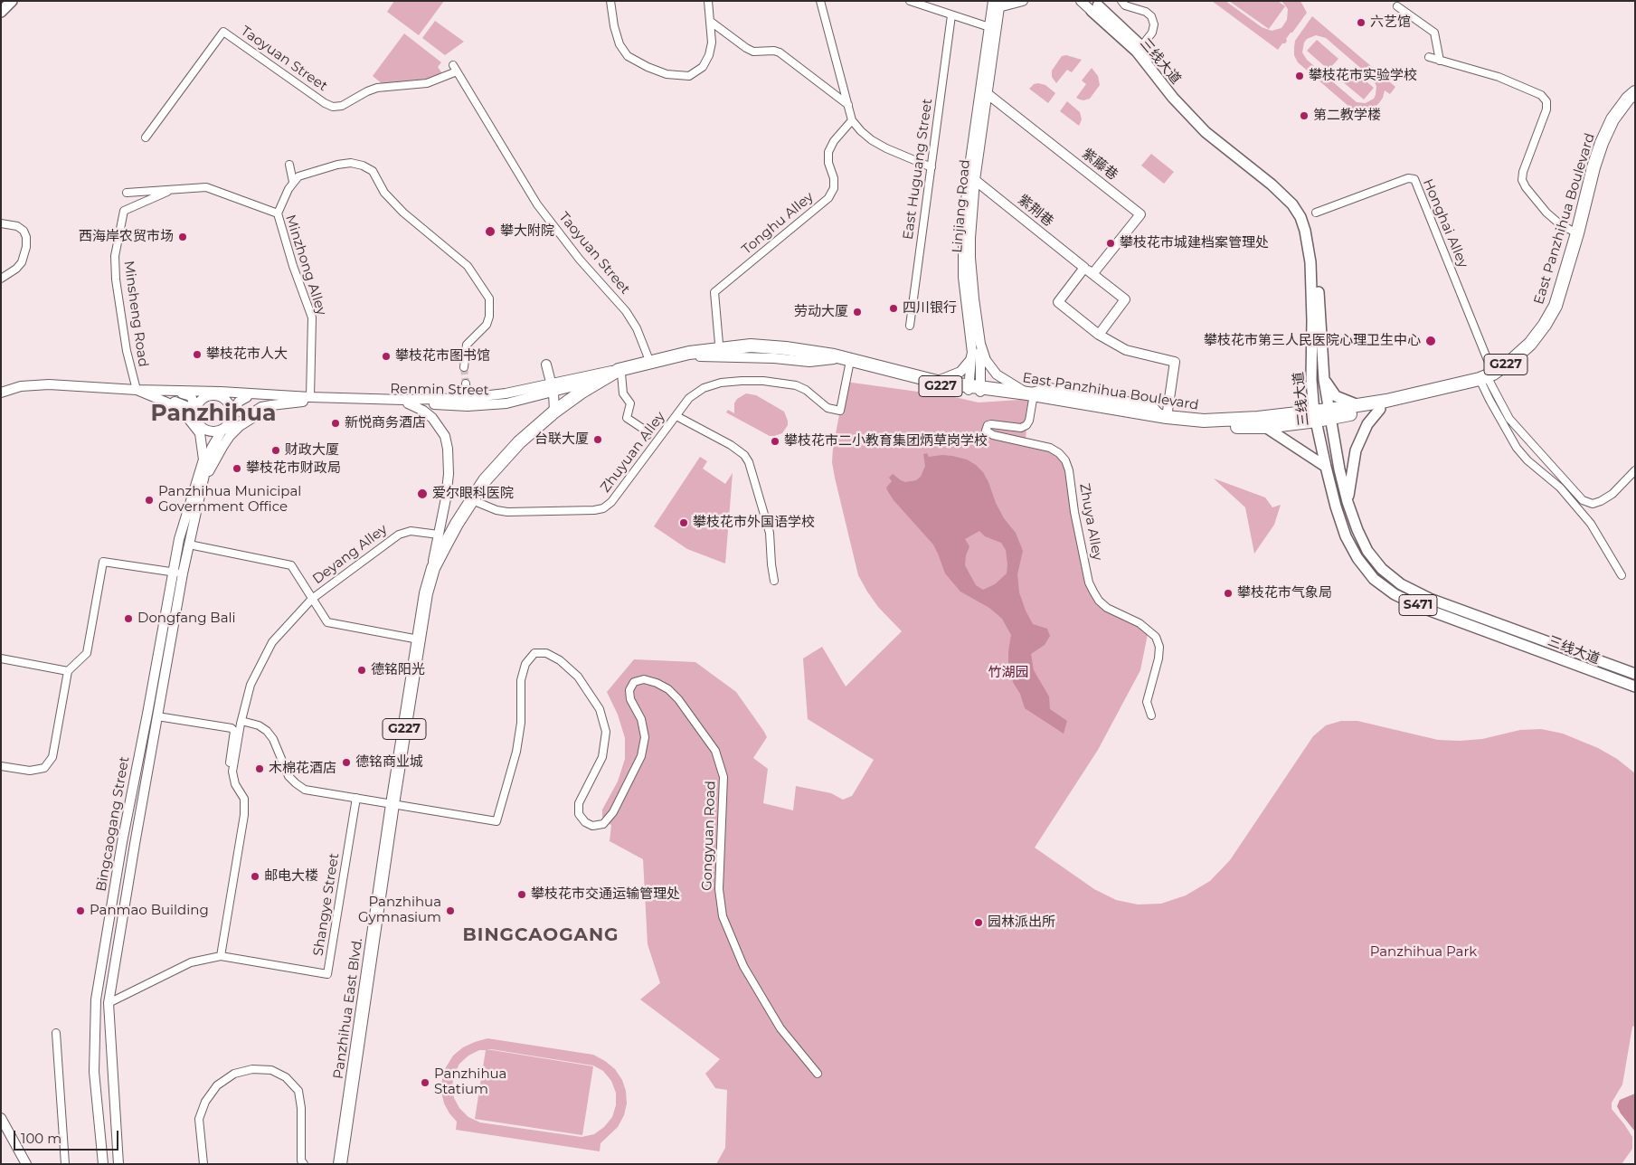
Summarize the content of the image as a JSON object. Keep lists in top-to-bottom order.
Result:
{
  "streets": {
    "highway": ["East Panzhihua Boulevard", "G227", "Panzhihua East Blvd."],
    "main road": ["三线大道", "S471"],
    "street": [
      "Taoyuan Street",
      "紫藤巷",
      "East Huguang Street",
      "Linjiang Road",
      "紫荆巷",
      "Tonghu Alley",
      "Honghai Alley",
      "Minzhong Alley",
      "Minsheng Road",
      "Renmin Street",
      "Zhuyuan Alley",
      "Zhuya Alley",
      "Deyang Alley",
      "Bingcaogang Street",
      "Gongyuan Road",
      "Shangye Street"
    ]
  },
  "crossings": [
    ["Taoyuan Street", "East Panzhihua Boulevard"],
    ["三线大道", "East Panzhihua Boulevard"],
    ["紫藤巷", "Linjiang Road"],
    ["紫藤巷", "紫荆巷"],
    ["Linjiang Road", "紫荆巷"],
    ["Linjiang Road", "East Panzhihua Boulevard"],
    ["Linjiang Road", "Zhuya Alley"],
    ["East Panzhihua Boulevard", "Honghai Alley"],
    ["East Panzhihua Boulevard", "G227"],
    ["East Panzhihua Boulevard", "Renmin Street"],
    ["East Panzhihua Boulevard", "Zhuyuan Alley"],
    ["East Panzhihua Boulevard", "Zhuya Alley"],
    ["East Panzhihua Boulevard", "Panzhihua East Blvd."],
    ["Tonghu Alley", "G227"],
    ["Minzhong Alley", "Minsheng Road"],
    ["Minzhong Alley", "Renmin Street"],
    ["Renmin Street", "Panzhihua East Blvd."],
    ["Zhuyuan Alley", "Panzhihua East Blvd."],
    ["Deyang Alley", "Bingcaogang Street"],
    ["Bingcaogang Street", "Shangye Street"],
    ["Gongyuan Road", "Panzhihua East Blvd."]
  ],
  "districts": ["Panzhihua", "BINGCAOGANG"],
  "parks": ["竹湖园", "Panzhihua Park"],
  "places": [
    "六艺馆",
    "攀枝花市实验学校",
    "第二教学楼",
    "攀大附院",
    "西海岸农贸市场",
    "攀枝花市城建档案管理处",
    "四川银行",
    "劳动大厦",
    "攀枝花市第三人民医院心理卫生中心",
    "攀枝花市人大",
    "攀枝花市图书馆",
    "新悦商务酒店",
    "台联大厦",
    "攀枝花市二小教育集团炳草岗学校",
    "财政大厦",
    "攀枝花市财政局",
    "爱尔眼科医院",
    "Panzhihua Municipal Government Office",
    "攀枝花市外国语学校",
    "攀枝花市气象局",
    "Dongfang Bali",
    "德铭阳光",
    "德铭商业城",
    "木棉花酒店",
    "邮电大楼",
    "攀枝花市交通运输管理处",
    "Panmao Building",
    "Panzhihua Gymnasium",
    "园林派出所",
    "Panzhihua Statium"
  ],
  "scale_bar": "100 m"
}
